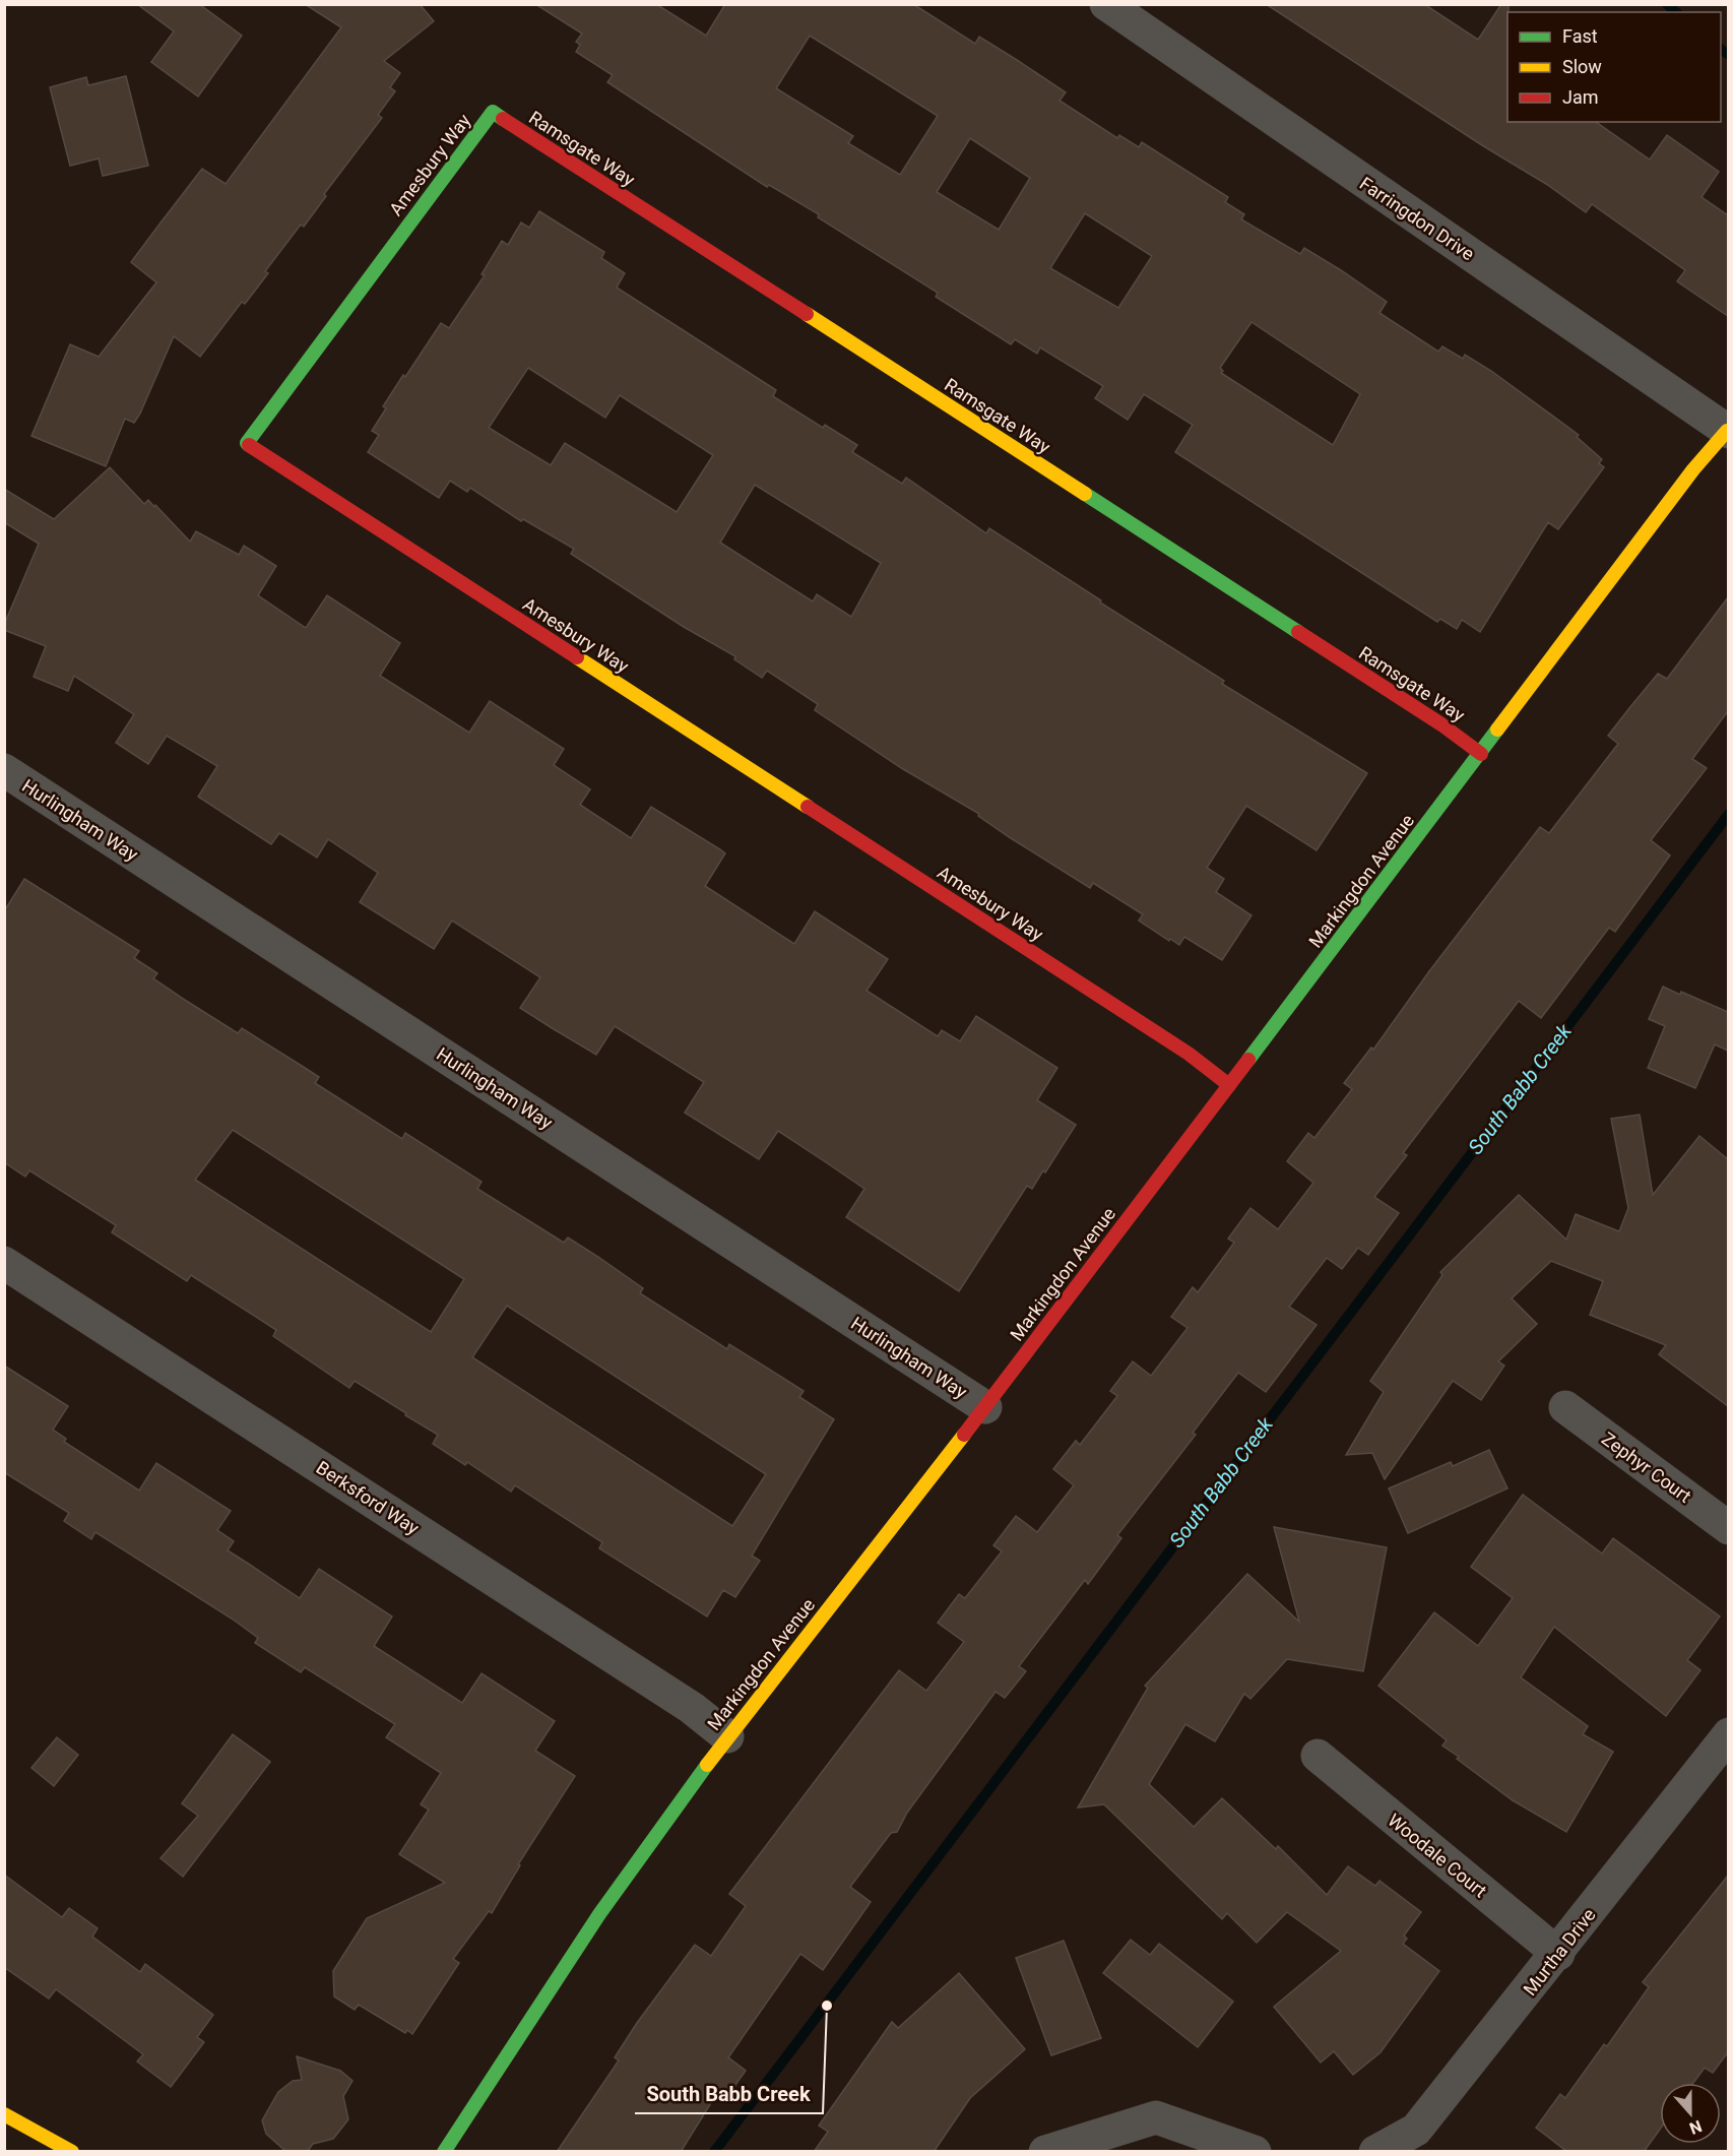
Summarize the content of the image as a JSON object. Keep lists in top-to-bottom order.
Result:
{
  "streets": {
    "street": [
      "Ramsgate Way",
      "Amesbury Way",
      "Farringdon Drive",
      "Hurlingham Way",
      "Markingdon Avenue",
      "Zephyr Court",
      "Berksford Way",
      "Woodale Court",
      "Murtha Drive"
    ]
  },
  "crossings": [
    ["Ramsgate Way", "Amesbury Way"],
    ["Ramsgate Way", "Markingdon Avenue"],
    ["Amesbury Way", "Markingdon Avenue"],
    ["Farringdon Drive", "Markingdon Avenue"],
    ["Hurlingham Way", "Markingdon Avenue"],
    ["Markingdon Avenue", "Berksford Way"],
    ["Woodale Court", "Murtha Drive"]
  ],
  "water": ["South Babb Creek"],
  "places": ["South Babb Creek"],
  "legend": ["Fast", "Slow", "Jam"],
  "north": "bottom"
}
